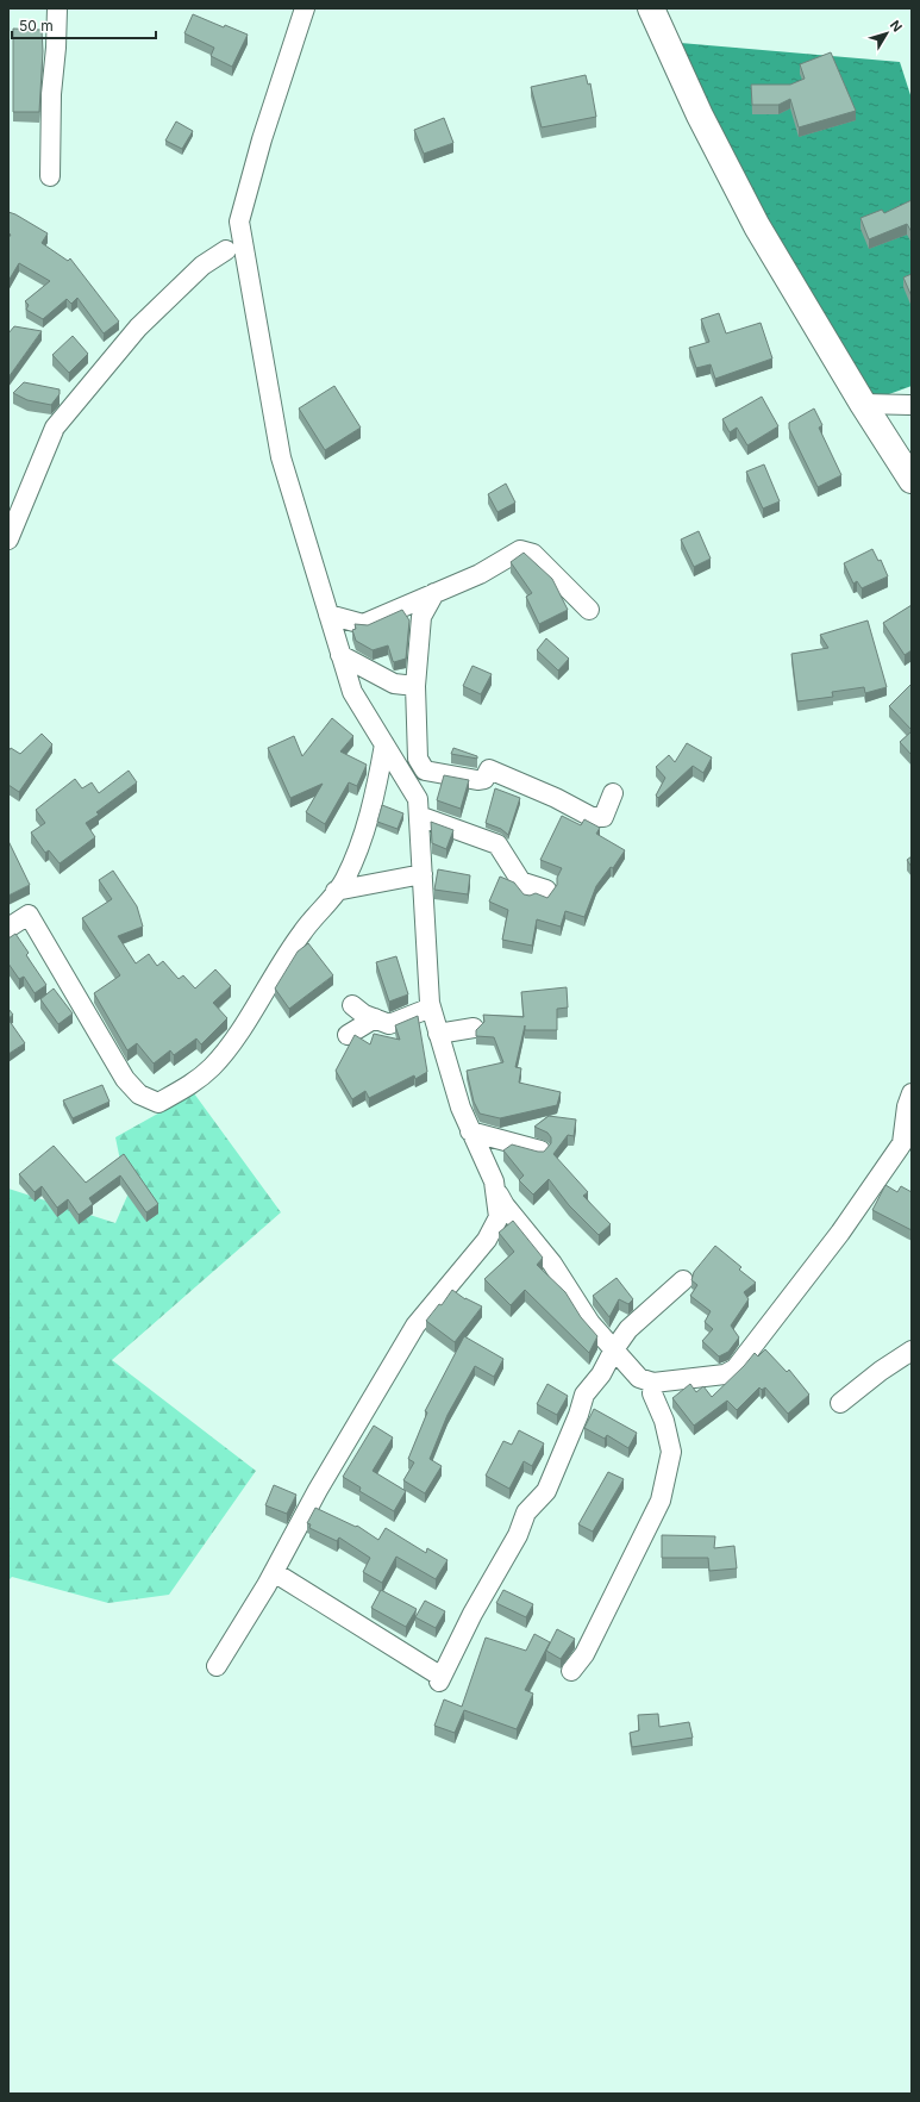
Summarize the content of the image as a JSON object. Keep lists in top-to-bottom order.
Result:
{
  "scale_bar": "50 m",
  "north": "top right"
}
